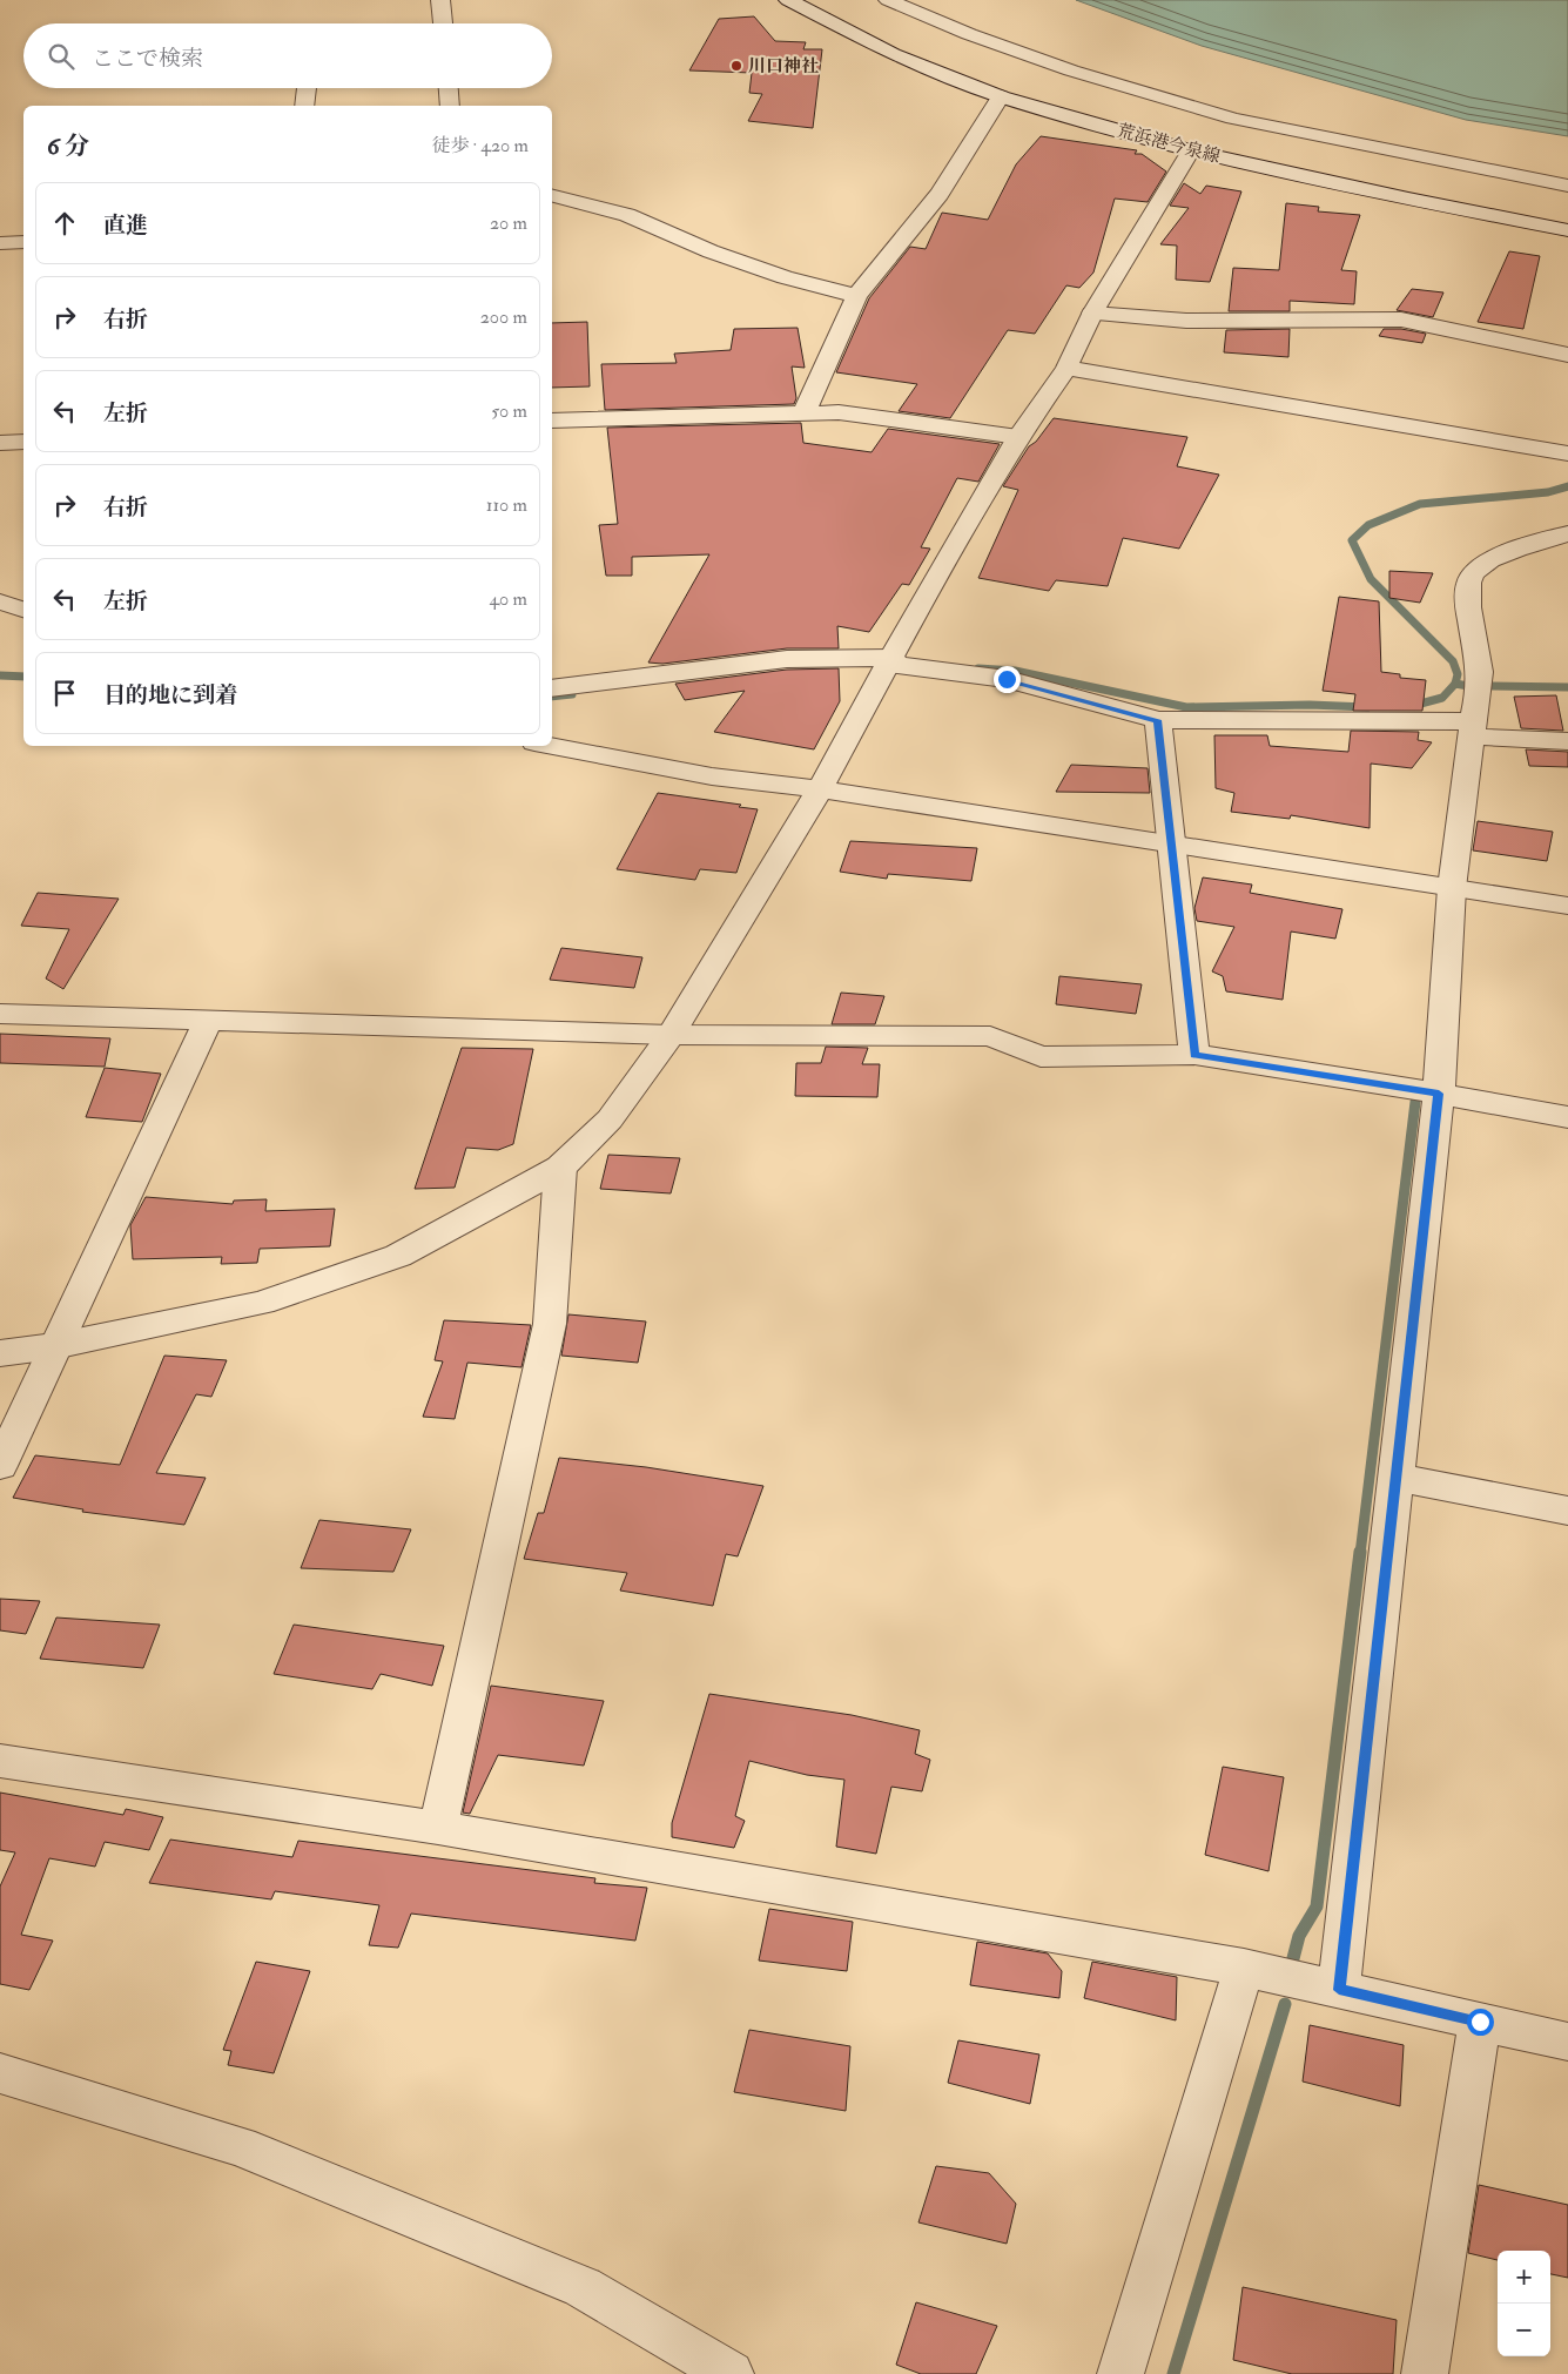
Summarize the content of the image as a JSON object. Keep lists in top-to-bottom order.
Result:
{
  "streets": {
    "street": ["荒浜港今泉線"]
  },
  "places": ["川口神社"],
  "page": {
    "search": "ここで検索",
    "heading": ["6 分", "徒歩 · 420 m"],
    "list": [
      ["直進", "20 m"],
      ["右折", "200 m"],
      ["左折", "50 m"],
      ["右折", "110 m"],
      ["左折", "40 m"],
      "目的地に到着"
    ],
    "map_buttons": ["+", "−"]
  }
}
